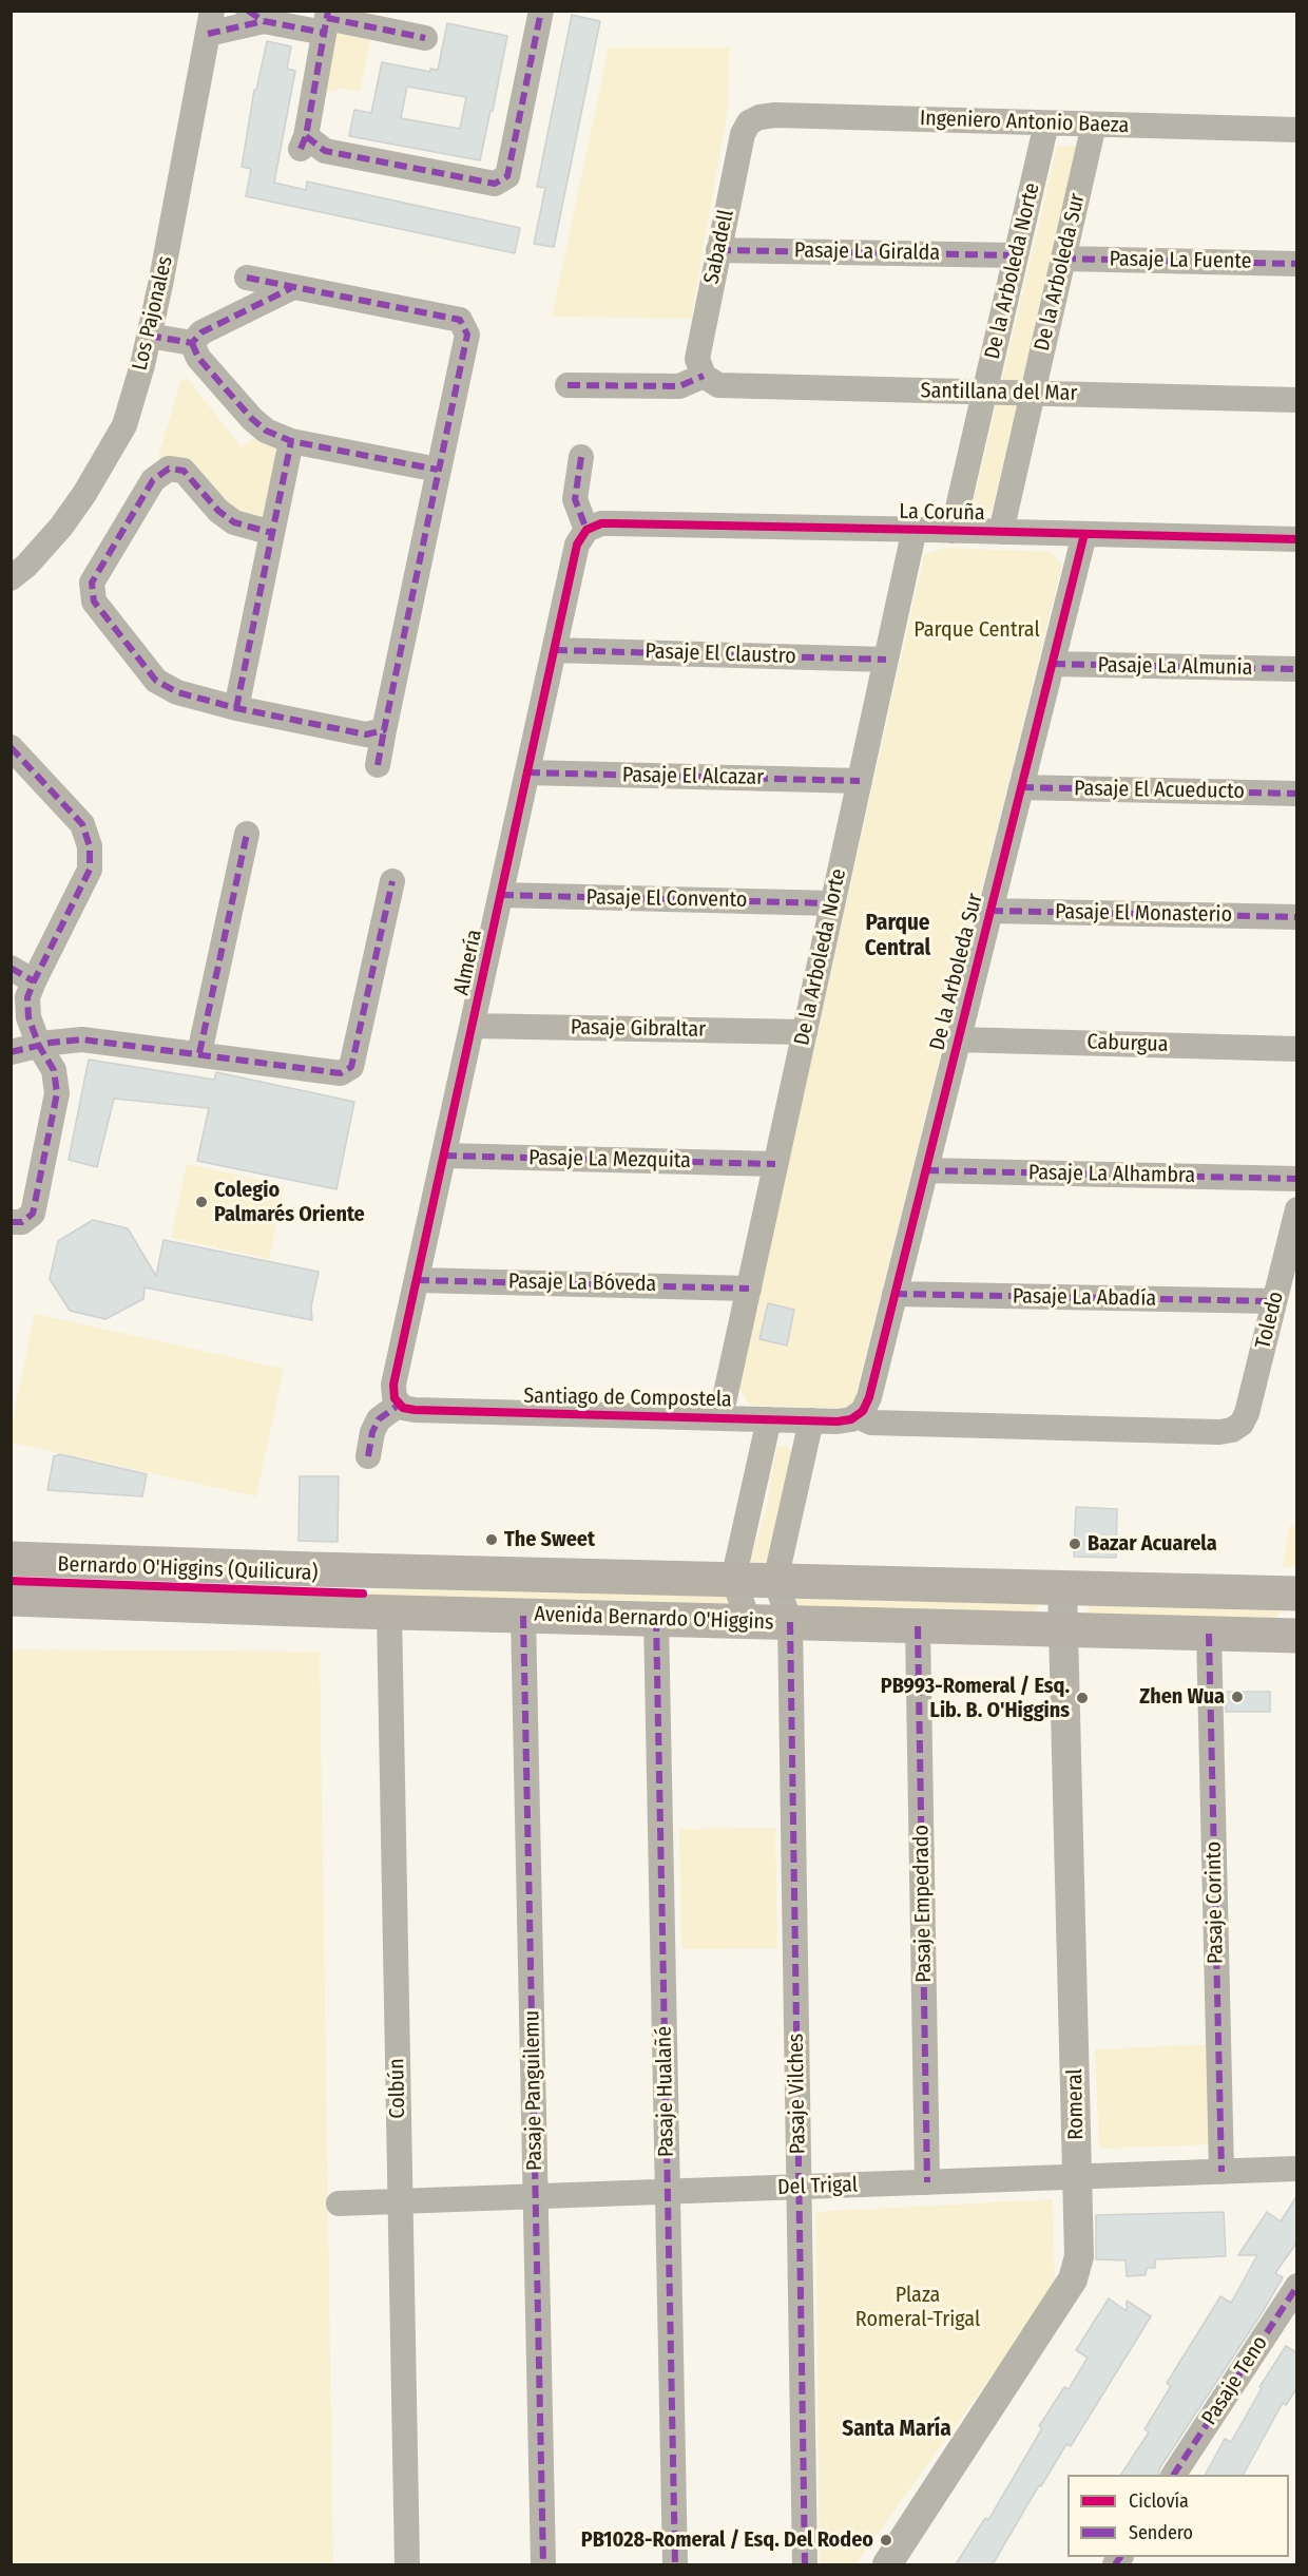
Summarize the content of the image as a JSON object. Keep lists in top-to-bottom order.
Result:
{
  "streets": {
    "main road": ["Avenida Bernardo O'Higgins"],
    "street": [
      "Ingeniero Antonio Baeza",
      "Sabadell",
      "Pasaje La Giralda",
      "Pasaje La Fuente",
      "De la Arboleda Norte",
      "De la Arboleda Sur",
      "Los Pajonales",
      "Santillana del Mar",
      "La Coruña",
      "Pasaje El Claustro",
      "Pasaje La Almunia",
      "Pasaje El Alcazar",
      "Pasaje El Acueducto",
      "Pasaje El Convento",
      "Pasaje El Monasterio",
      "Almería",
      "Pasaje Gibraltar",
      "Caburgua",
      "Pasaje La Mezquita",
      "Pasaje La Alhambra",
      "Pasaje La Bóveda",
      "Pasaje La Abadía",
      "Toledo",
      "Santiago de Compostela",
      "Pasaje Corinto",
      "Pasaje Empedrado",
      "Colbún",
      "Pasaje Panguilemu",
      "Pasaje Hualañé",
      "Pasaje Vilches",
      "Romeral",
      "Del Trigal",
      "Pasaje Teno"
    ],
    "cycle path": ["Bernardo O'Higgins (Quilicura)"]
  },
  "crossings": [
    ["Ingeniero Antonio Baeza", "Sabadell"],
    ["Ingeniero Antonio Baeza", "De la Arboleda Norte"],
    ["Ingeniero Antonio Baeza", "De la Arboleda Sur"],
    ["Sabadell", "Pasaje La Giralda"],
    ["Sabadell", "Santillana del Mar"],
    ["Pasaje La Giralda", "De la Arboleda Norte"],
    ["Pasaje La Fuente", "De la Arboleda Sur"],
    ["De la Arboleda Norte", "Santillana del Mar"],
    ["De la Arboleda Norte", "La Coruña"],
    ["De la Arboleda Norte", "Pasaje El Claustro"],
    ["De la Arboleda Norte", "Pasaje El Alcazar"],
    ["De la Arboleda Norte", "Pasaje El Convento"],
    ["De la Arboleda Norte", "Pasaje Gibraltar"],
    ["De la Arboleda Norte", "Pasaje La Mezquita"],
    ["De la Arboleda Norte", "Pasaje La Bóveda"],
    ["De la Arboleda Norte", "Santiago de Compostela"],
    ["De la Arboleda Sur", "Santillana del Mar"],
    ["De la Arboleda Sur", "La Coruña"],
    ["De la Arboleda Sur", "Pasaje La Almunia"],
    ["De la Arboleda Sur", "Pasaje El Acueducto"],
    ["De la Arboleda Sur", "Pasaje El Monasterio"],
    ["De la Arboleda Sur", "Caburgua"],
    ["De la Arboleda Sur", "Pasaje La Alhambra"],
    ["De la Arboleda Sur", "Pasaje La Abadía"],
    ["De la Arboleda Sur", "Santiago de Compostela"],
    ["La Coruña", "Almería"],
    ["Pasaje El Claustro", "Almería"],
    ["Pasaje El Alcazar", "Almería"],
    ["Pasaje El Convento", "Almería"],
    ["Almería", "Pasaje Gibraltar"],
    ["Almería", "Pasaje La Mezquita"],
    ["Almería", "Pasaje La Bóveda"],
    ["Almería", "Santiago de Compostela"],
    ["Pasaje La Abadía", "Toledo"],
    ["Toledo", "Santiago de Compostela"],
    ["Avenida Bernardo O'Higgins", "Pasaje Corinto"],
    ["Avenida Bernardo O'Higgins", "Pasaje Empedrado"],
    ["Avenida Bernardo O'Higgins", "Colbún"],
    ["Avenida Bernardo O'Higgins", "Pasaje Panguilemu"],
    ["Avenida Bernardo O'Higgins", "Pasaje Hualañé"],
    ["Avenida Bernardo O'Higgins", "Pasaje Vilches"],
    ["Avenida Bernardo O'Higgins", "Romeral"],
    ["Pasaje Corinto", "Del Trigal"],
    ["Pasaje Empedrado", "Del Trigal"],
    ["Colbún", "Del Trigal"],
    ["Pasaje Panguilemu", "Del Trigal"],
    ["Pasaje Hualañé", "Del Trigal"],
    ["Pasaje Vilches", "Del Trigal"],
    ["Romeral", "Del Trigal"]
  ],
  "districts": ["Parque Central", "Santa María"],
  "parks": ["Parque Central", "Plaza Romeral-Trigal"],
  "places": [
    "Colegio Palmarés Oriente",
    "The Sweet",
    "Bazar Acuarela",
    "Zhen Wua",
    "PB993-Romeral / Esq. Lib. B. O'Higgins",
    "PB1028-Romeral / Esq. Del Rodeo"
  ],
  "legend": ["Ciclovía", "Sendero"]
}
